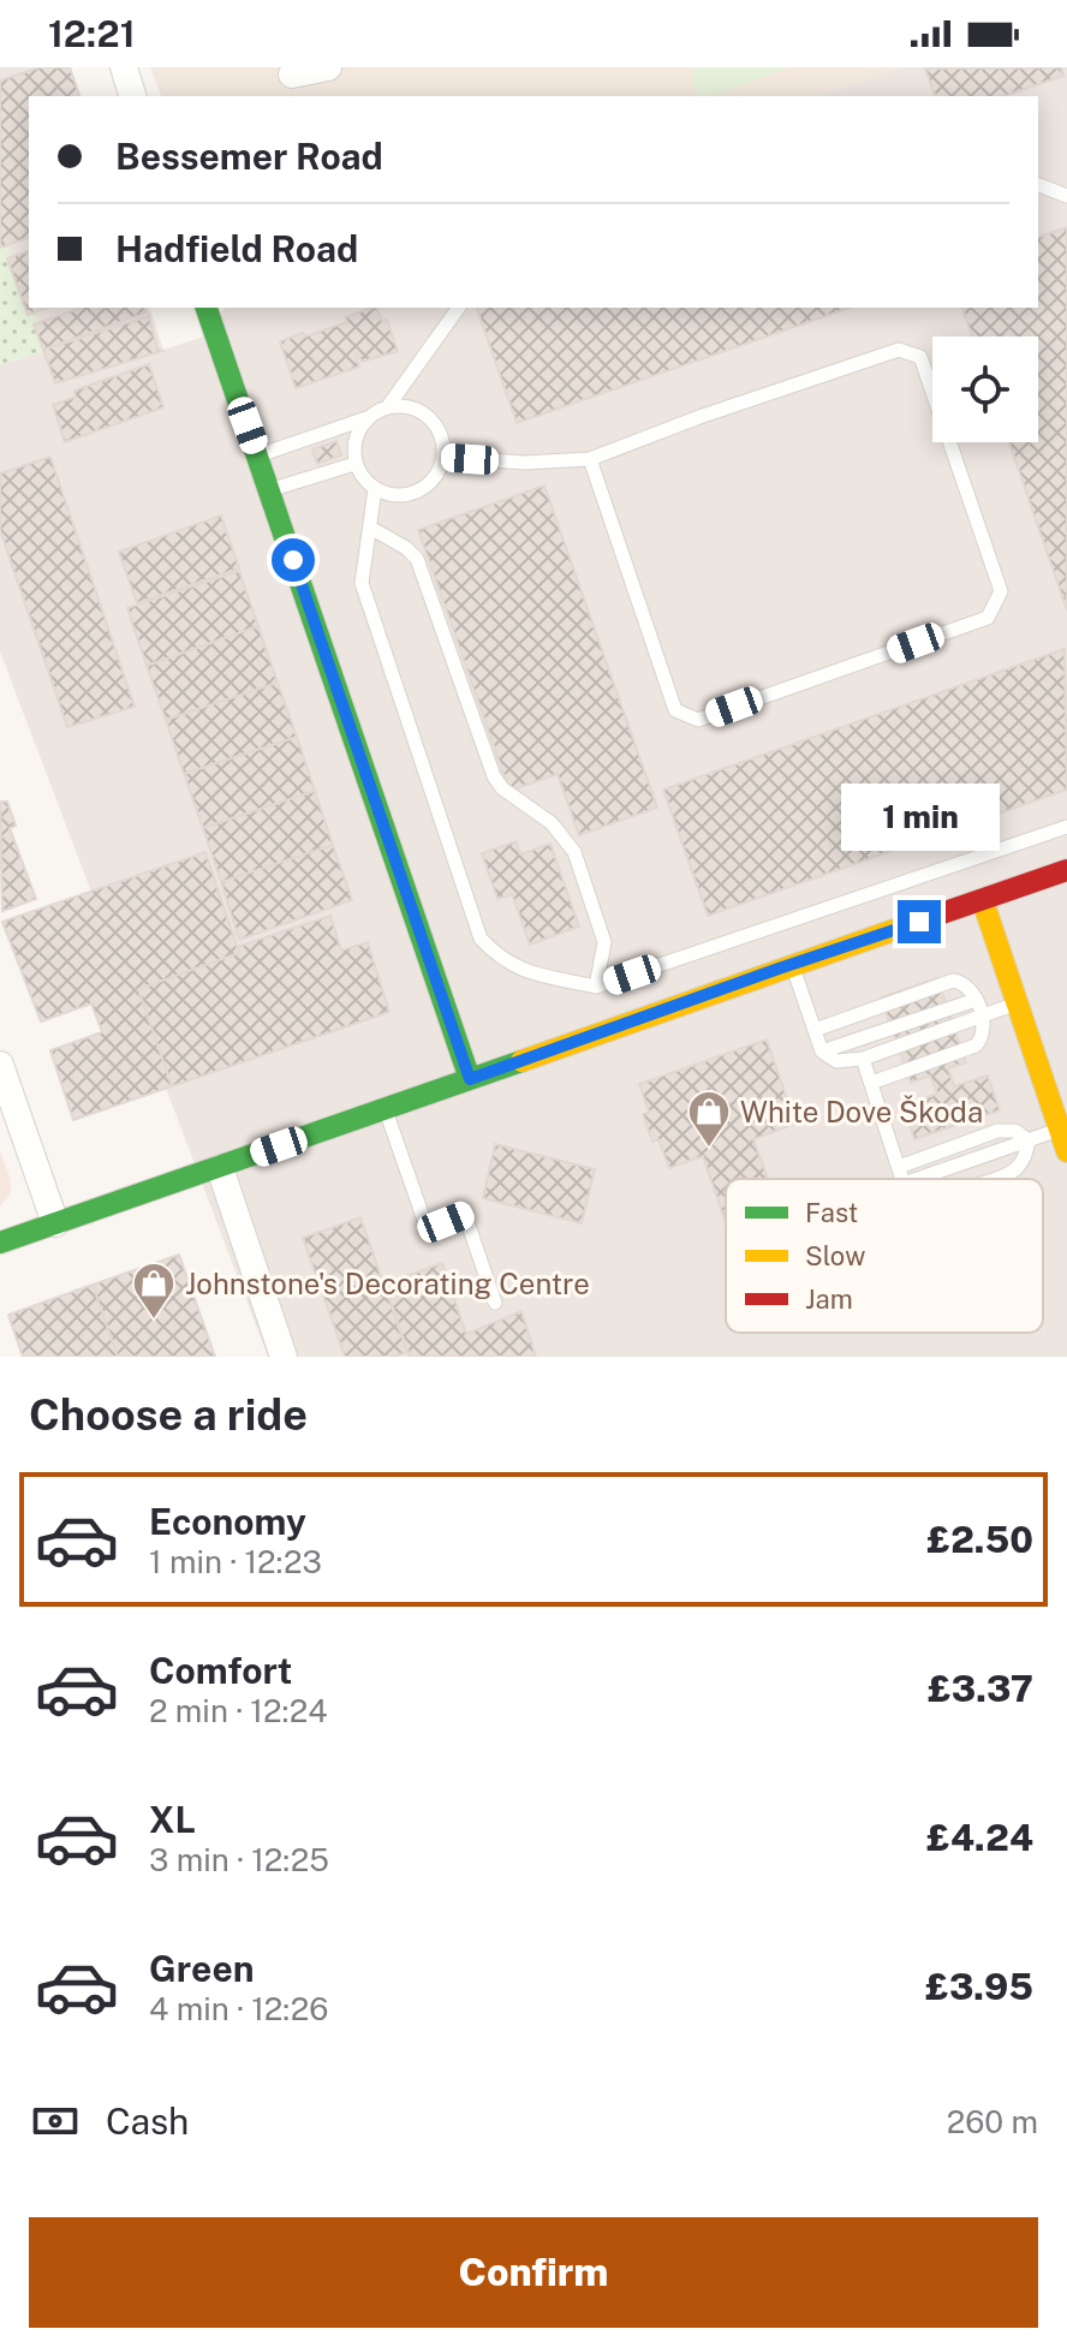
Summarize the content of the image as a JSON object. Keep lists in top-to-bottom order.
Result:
{
  "places": {
    "shop": ["White Dove Škoda", "Johnstone's Decorating Centre"]
  },
  "legend": ["Fast", "Slow", "Jam"],
  "page": {
    "status": "12:21",
    "banner": ["Bessemer Road", "Hadfield Road"],
    "bubble": "1 min",
    "heading": "Choose a ride",
    "list": [
      {
        "name": "Economy",
        "note": "1 min · 12:23",
        "value": "£2.50"
      },
      {
        "name": "Comfort",
        "note": "2 min · 12:24",
        "value": "£3.37"
      },
      {
        "name": "XL",
        "note": "3 min · 12:25",
        "value": "£4.24"
      },
      {
        "name": "Green",
        "note": "4 min · 12:26",
        "value": "£3.95"
      }
    ],
    "pay": ["Cash", "260 m"],
    "buttons": "Confirm"
  }
}
